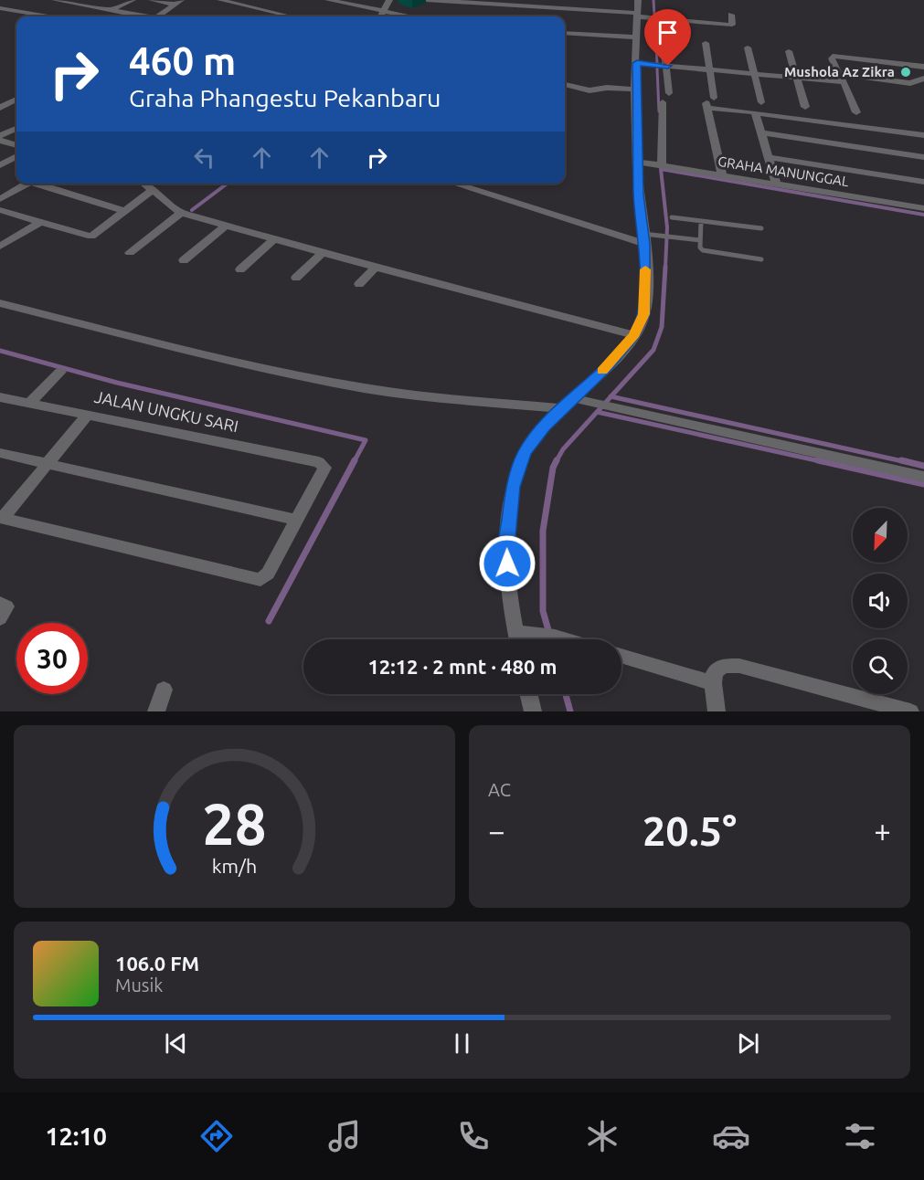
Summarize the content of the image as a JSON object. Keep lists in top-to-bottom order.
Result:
{
  "streets": {
    "street": ["GRAHA MANUNGGAL", "JALAN UNGKU SARI"]
  },
  "places": ["Mushola Az Zikra"],
  "north": "bottom left",
  "page": {
    "turn": ["460 m", "Graha Phangestu Pekanbaru"],
    "limit": "30",
    "trip": "12:12 · 2 mnt · 480 m",
    "tile": "AC",
    "heat": ["−", "20.5°", "+"],
    "song": ["106.0 FM", "Musik"],
    "tabs": "12:10",
    "gauge": ["28", "km/h"]
  }
}
